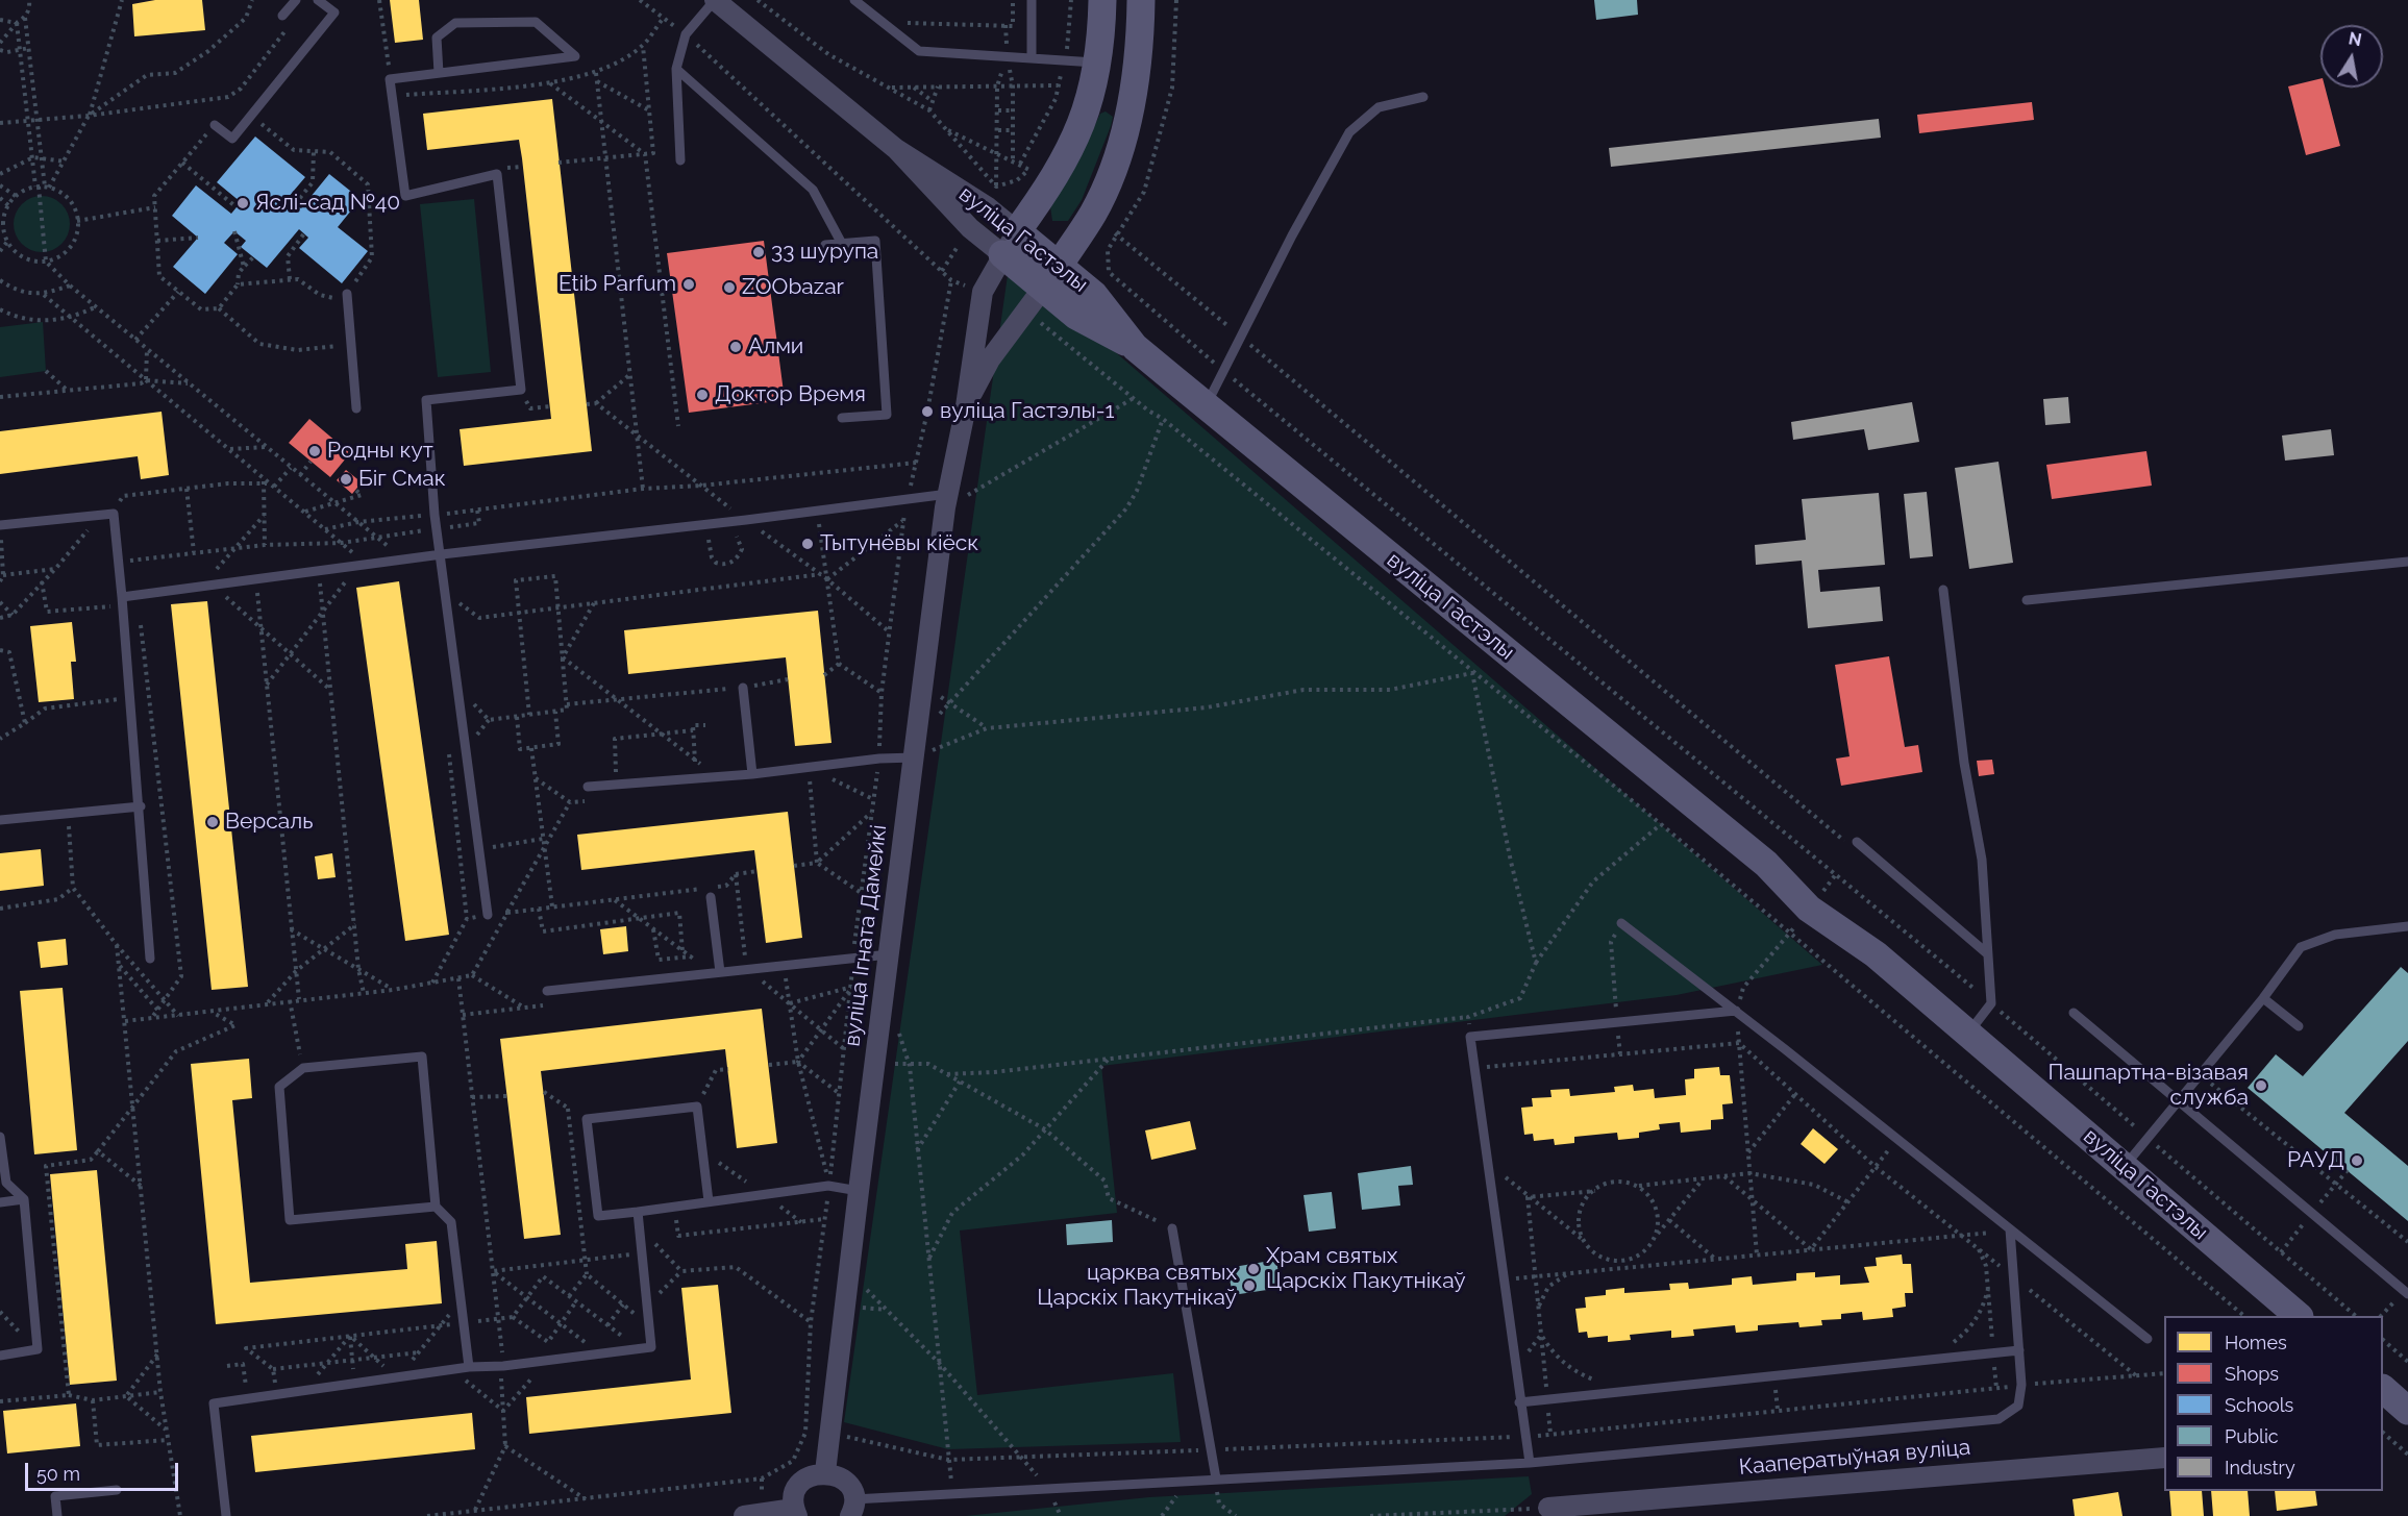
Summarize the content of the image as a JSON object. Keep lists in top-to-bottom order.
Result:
{
  "streets": {
    "main road": ["вуліца Гастэлы"],
    "street": ["вуліца Ігната Дамейкі", "Кааператыўная вуліца"]
  },
  "crossings": [
    ["вуліца Гастэлы", "вуліца Ігната Дамейкі"]
  ],
  "places": [
    "Яслі-сад №40",
    "33 шурупа",
    "Etib Parfum",
    "ZOObazar",
    "Алми",
    "Доктор Время",
    "вуліца Гастэлы-1",
    "Родны кут",
    "Біг Смак",
    "Тытунёвы кіёск",
    "Версаль",
    "Пашпартна-візавая служба",
    "РАУД",
    "Храм святых Царскіх Пакутнікаў",
    "царква святых Царскіх Пакутнікаў"
  ],
  "legend": [
    "Homes",
    "Shops",
    "Schools",
    "Public",
    "Industry"
  ],
  "scale_bar": "50 m",
  "north": "top"
}
